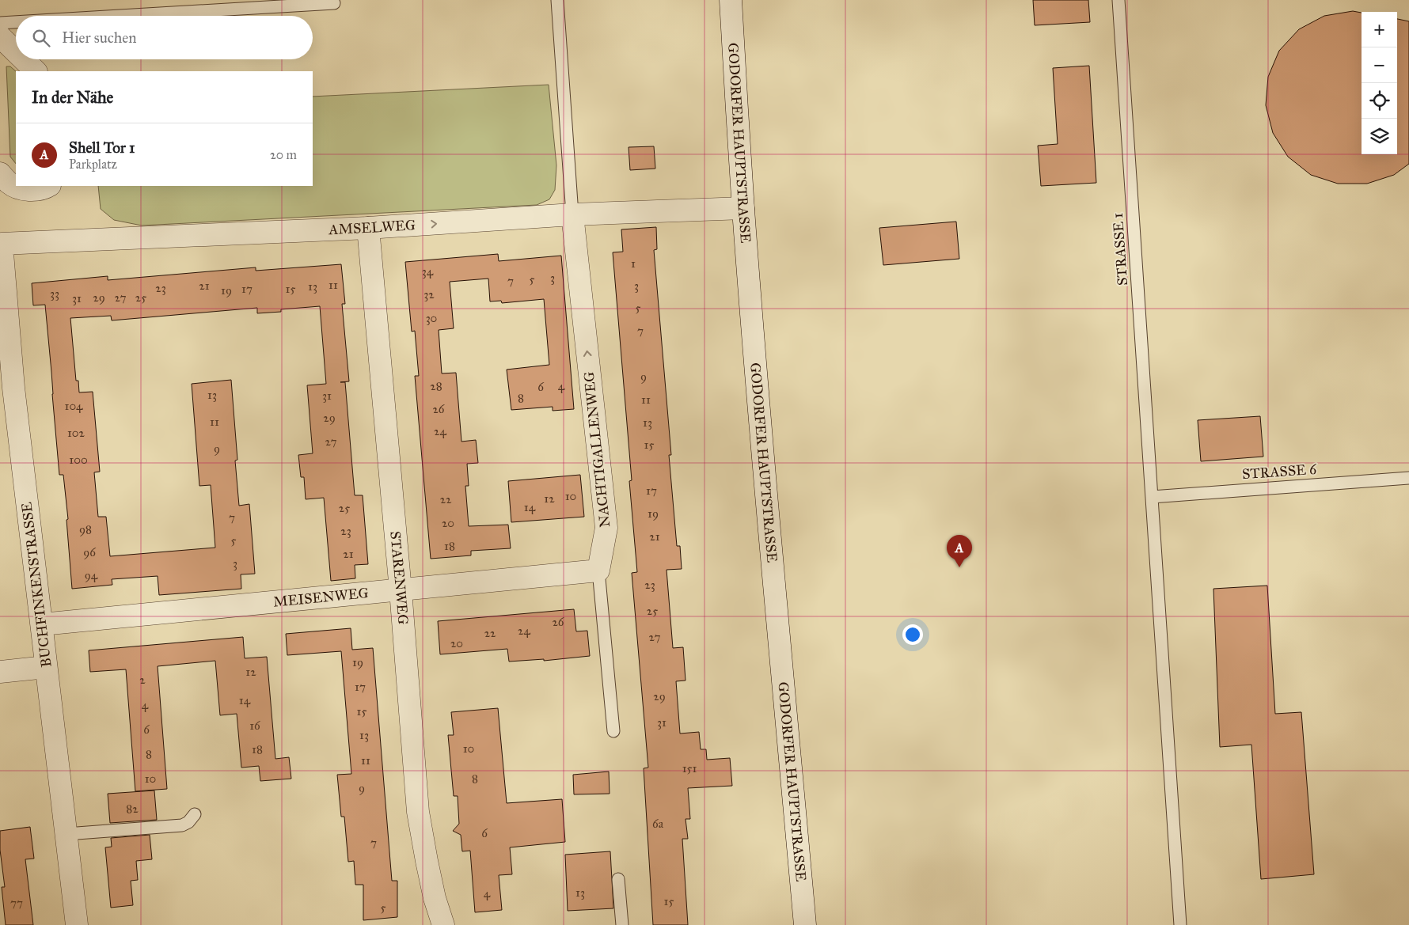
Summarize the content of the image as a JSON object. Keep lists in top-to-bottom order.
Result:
{
  "streets": {
    "street": [
      "GODORFER HAUPTSTRASSE",
      "AMSELWEG",
      "NACHTIGALLENWEG",
      "STARENWEG",
      "BUCHFINKENSTRASSE",
      "MEISENWEG"
    ],
    "lane": ["STRASSE 1", "STRASSE 6"]
  },
  "crossings": [
    ["GODORFER HAUPTSTRASSE", "AMSELWEG"],
    ["AMSELWEG", "NACHTIGALLENWEG"],
    ["AMSELWEG", "STARENWEG"],
    ["AMSELWEG", "BUCHFINKENSTRASSE"],
    ["STRASSE 1", "STRASSE 6"],
    ["NACHTIGALLENWEG", "MEISENWEG"],
    ["STARENWEG", "MEISENWEG"],
    ["BUCHFINKENSTRASSE", "MEISENWEG"]
  ],
  "one_way": ["NACHTIGALLENWEG"],
  "house_numbers": [
    "1",
    "34",
    "3",
    "5",
    "7",
    "11",
    "21",
    "3",
    "13",
    "23",
    "17",
    "15",
    "19",
    "33",
    "32",
    "29",
    "27",
    "25",
    "31",
    "5",
    "30",
    "7",
    "9",
    "28",
    "4",
    "6",
    "13",
    "31",
    "8",
    "11",
    "104",
    "26",
    "29",
    "11",
    "13",
    "24",
    "102",
    "27",
    "15",
    "9",
    "100",
    "17",
    "10",
    "12",
    "22",
    "14",
    "25",
    "19",
    "7",
    "20",
    "98",
    "23",
    "21",
    "5",
    "18",
    "96",
    "21",
    "3",
    "94",
    "23",
    "25",
    "26",
    "24",
    "22",
    "27",
    "20",
    "19",
    "12",
    "2",
    "17",
    "29",
    "14",
    "4",
    "15",
    "31",
    "16",
    "6",
    "13",
    "10",
    "18",
    "8",
    "11",
    "151",
    "10",
    "8",
    "9",
    "82",
    "6a",
    "6",
    "7",
    "13",
    "4",
    "15",
    "77",
    "5"
  ],
  "page": {
    "map_buttons": ["+", "−"],
    "search": "Hier suchen",
    "heading": "In der Nähe",
    "list": [
      {
        "mark": "A",
        "name": "Shell Tor 1",
        "note": "Parkplatz",
        "value": "20 m"
      }
    ],
    "pins": "A"
  }
}
